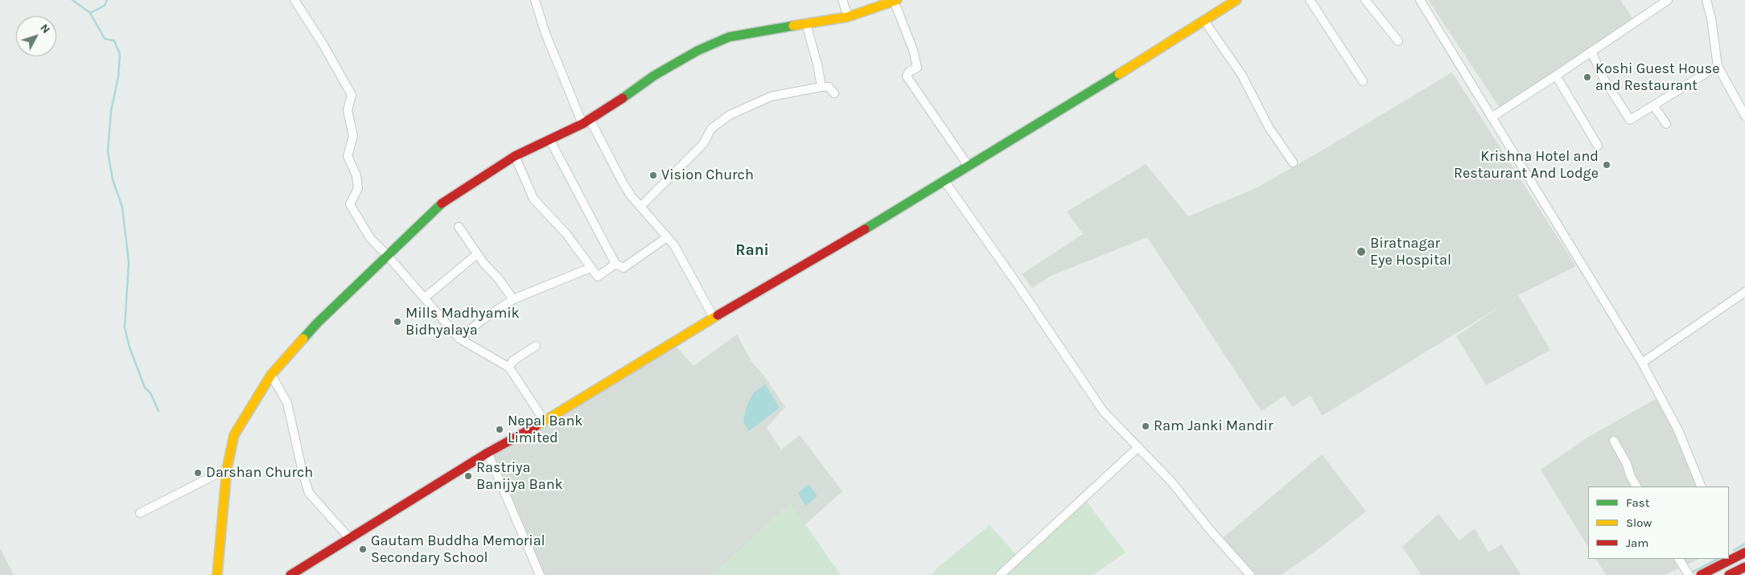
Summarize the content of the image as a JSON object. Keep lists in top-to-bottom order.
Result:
{
  "districts": ["Rani"],
  "places": [
    "Koshi Guest House and Restaurant",
    "Krishna Hotel and Restaurant And Lodge",
    "Vision Church",
    "Biratnagar Eye Hospital",
    "Mills Madhyamik Bidhyalaya",
    "Ram Janki Mandir",
    "Nepal Bank Limited",
    "Darshan Church",
    "Rastriya Banijya Bank",
    "Gautam Buddha Memorial Secondary School"
  ],
  "legend": ["Fast", "Slow", "Jam"],
  "north": "top right"
}
